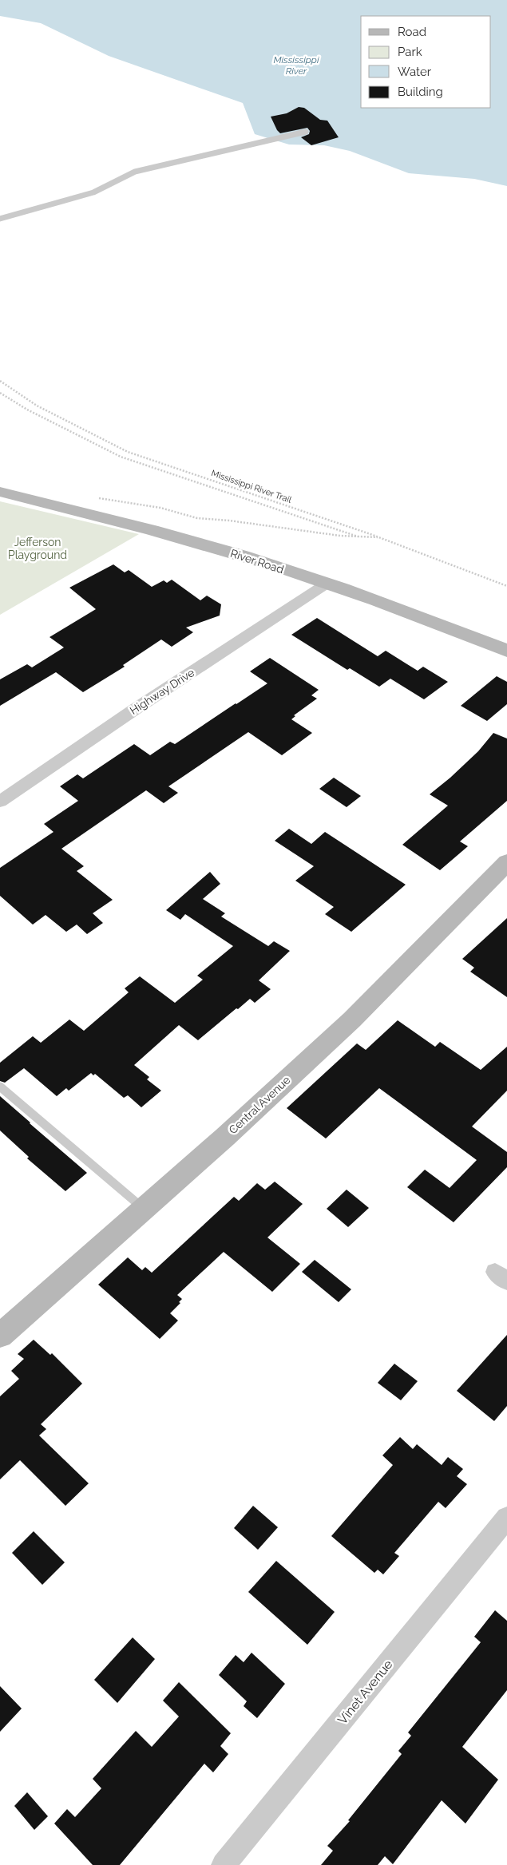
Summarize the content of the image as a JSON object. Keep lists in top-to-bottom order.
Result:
{
  "streets": {
    "main road": ["River Road", "Central Avenue"],
    "street": ["Highway Drive", "Vinet Avenue"],
    "path": ["Mississippi River Trail"]
  },
  "crossings": [
    ["River Road", "Highway Drive"]
  ],
  "water": ["Mississippi River"],
  "parks": ["Jefferson Playground"],
  "legend": [
    "Road",
    "Park",
    "Water",
    "Building"
  ]
}
